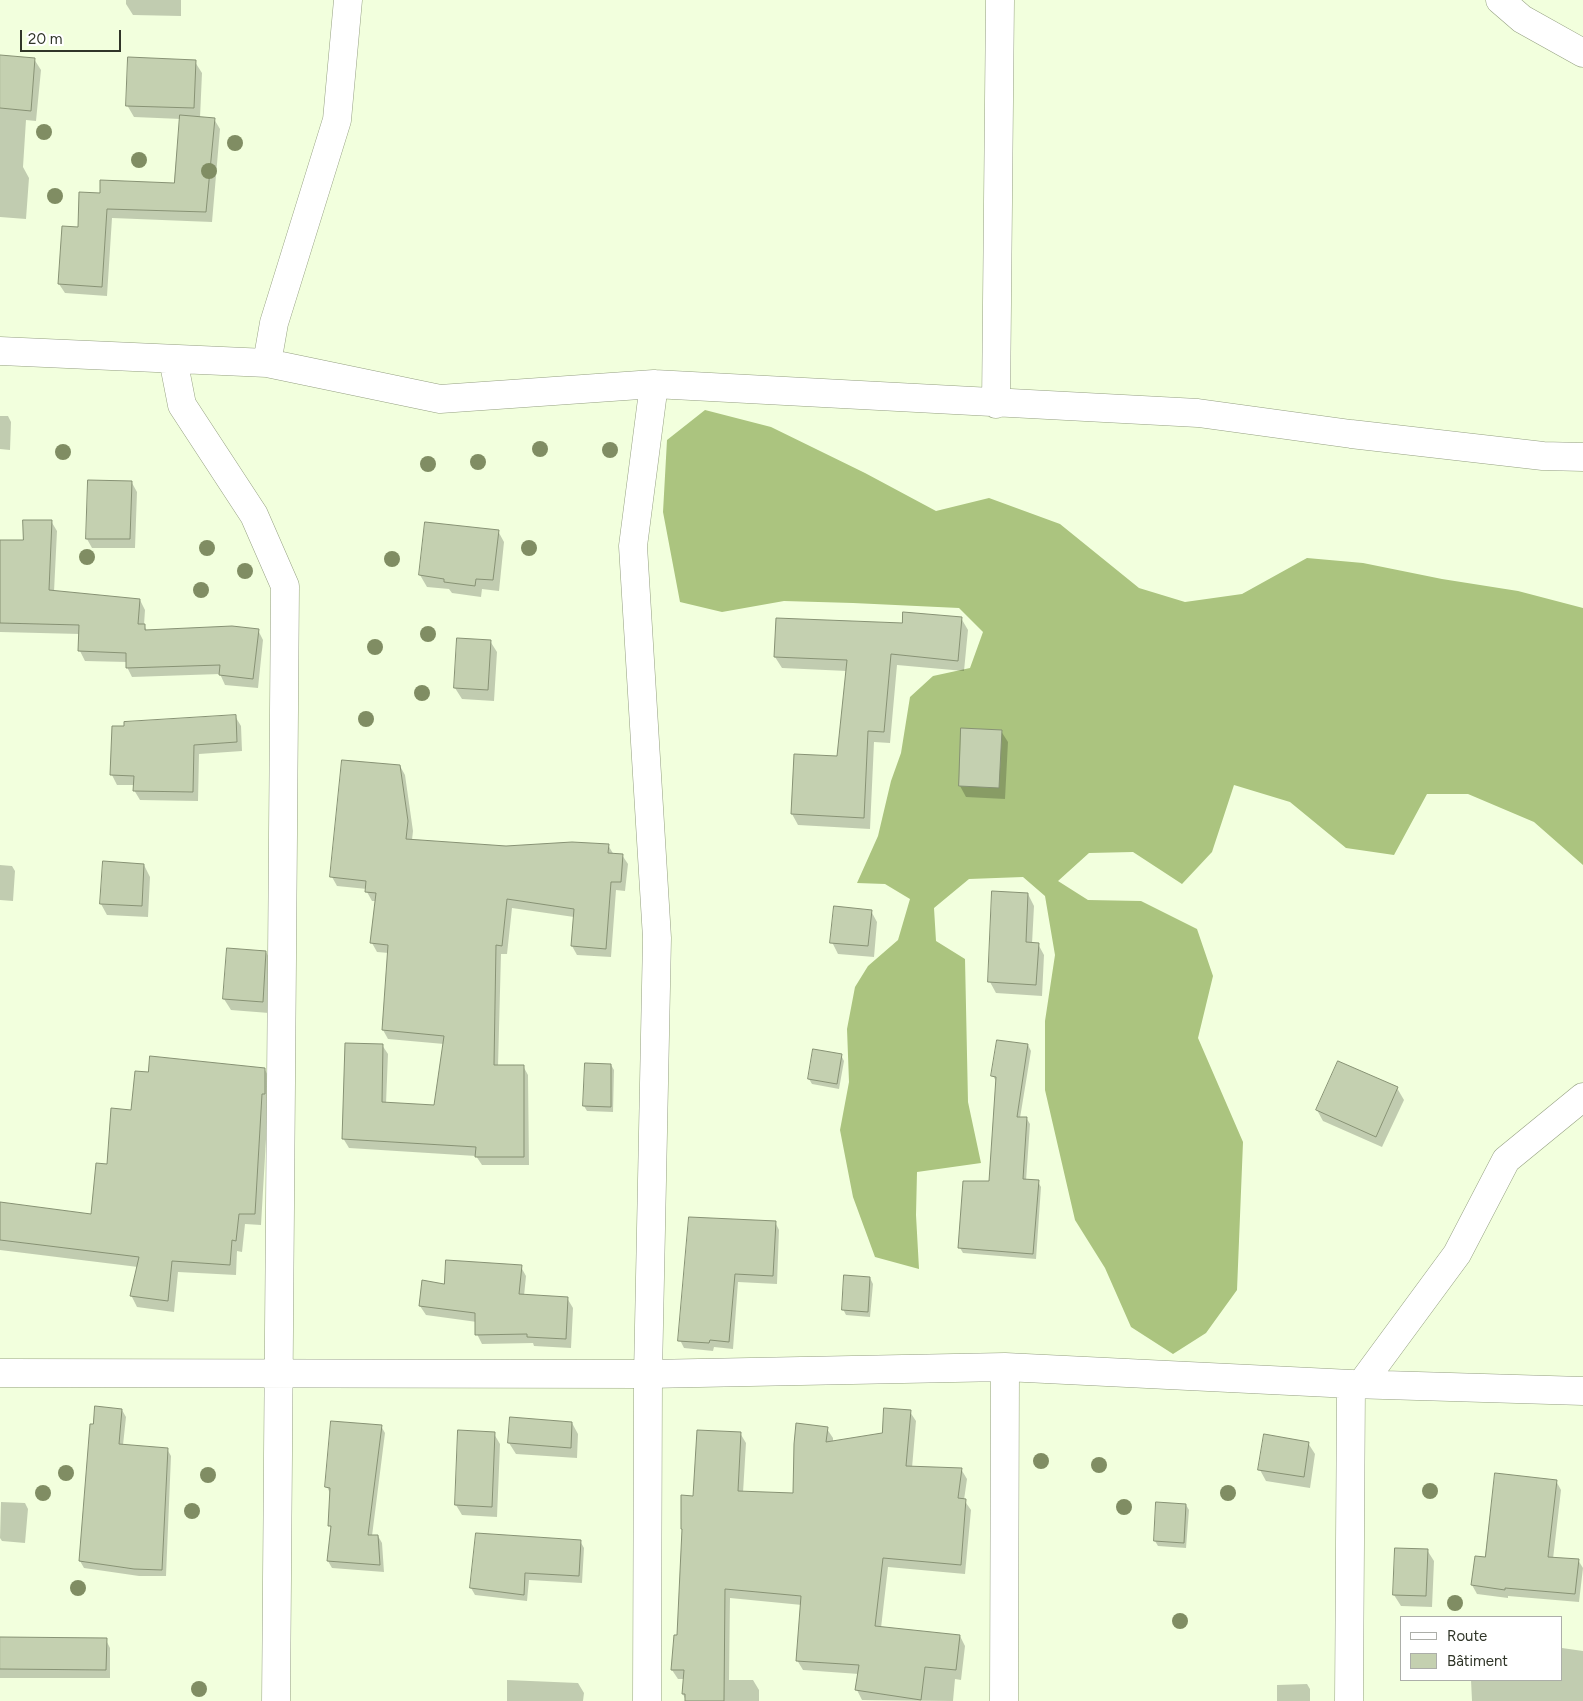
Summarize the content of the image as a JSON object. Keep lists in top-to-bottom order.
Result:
{
  "legend": ["Route", "Bâtiment"],
  "scale_bar": "20 m"
}
